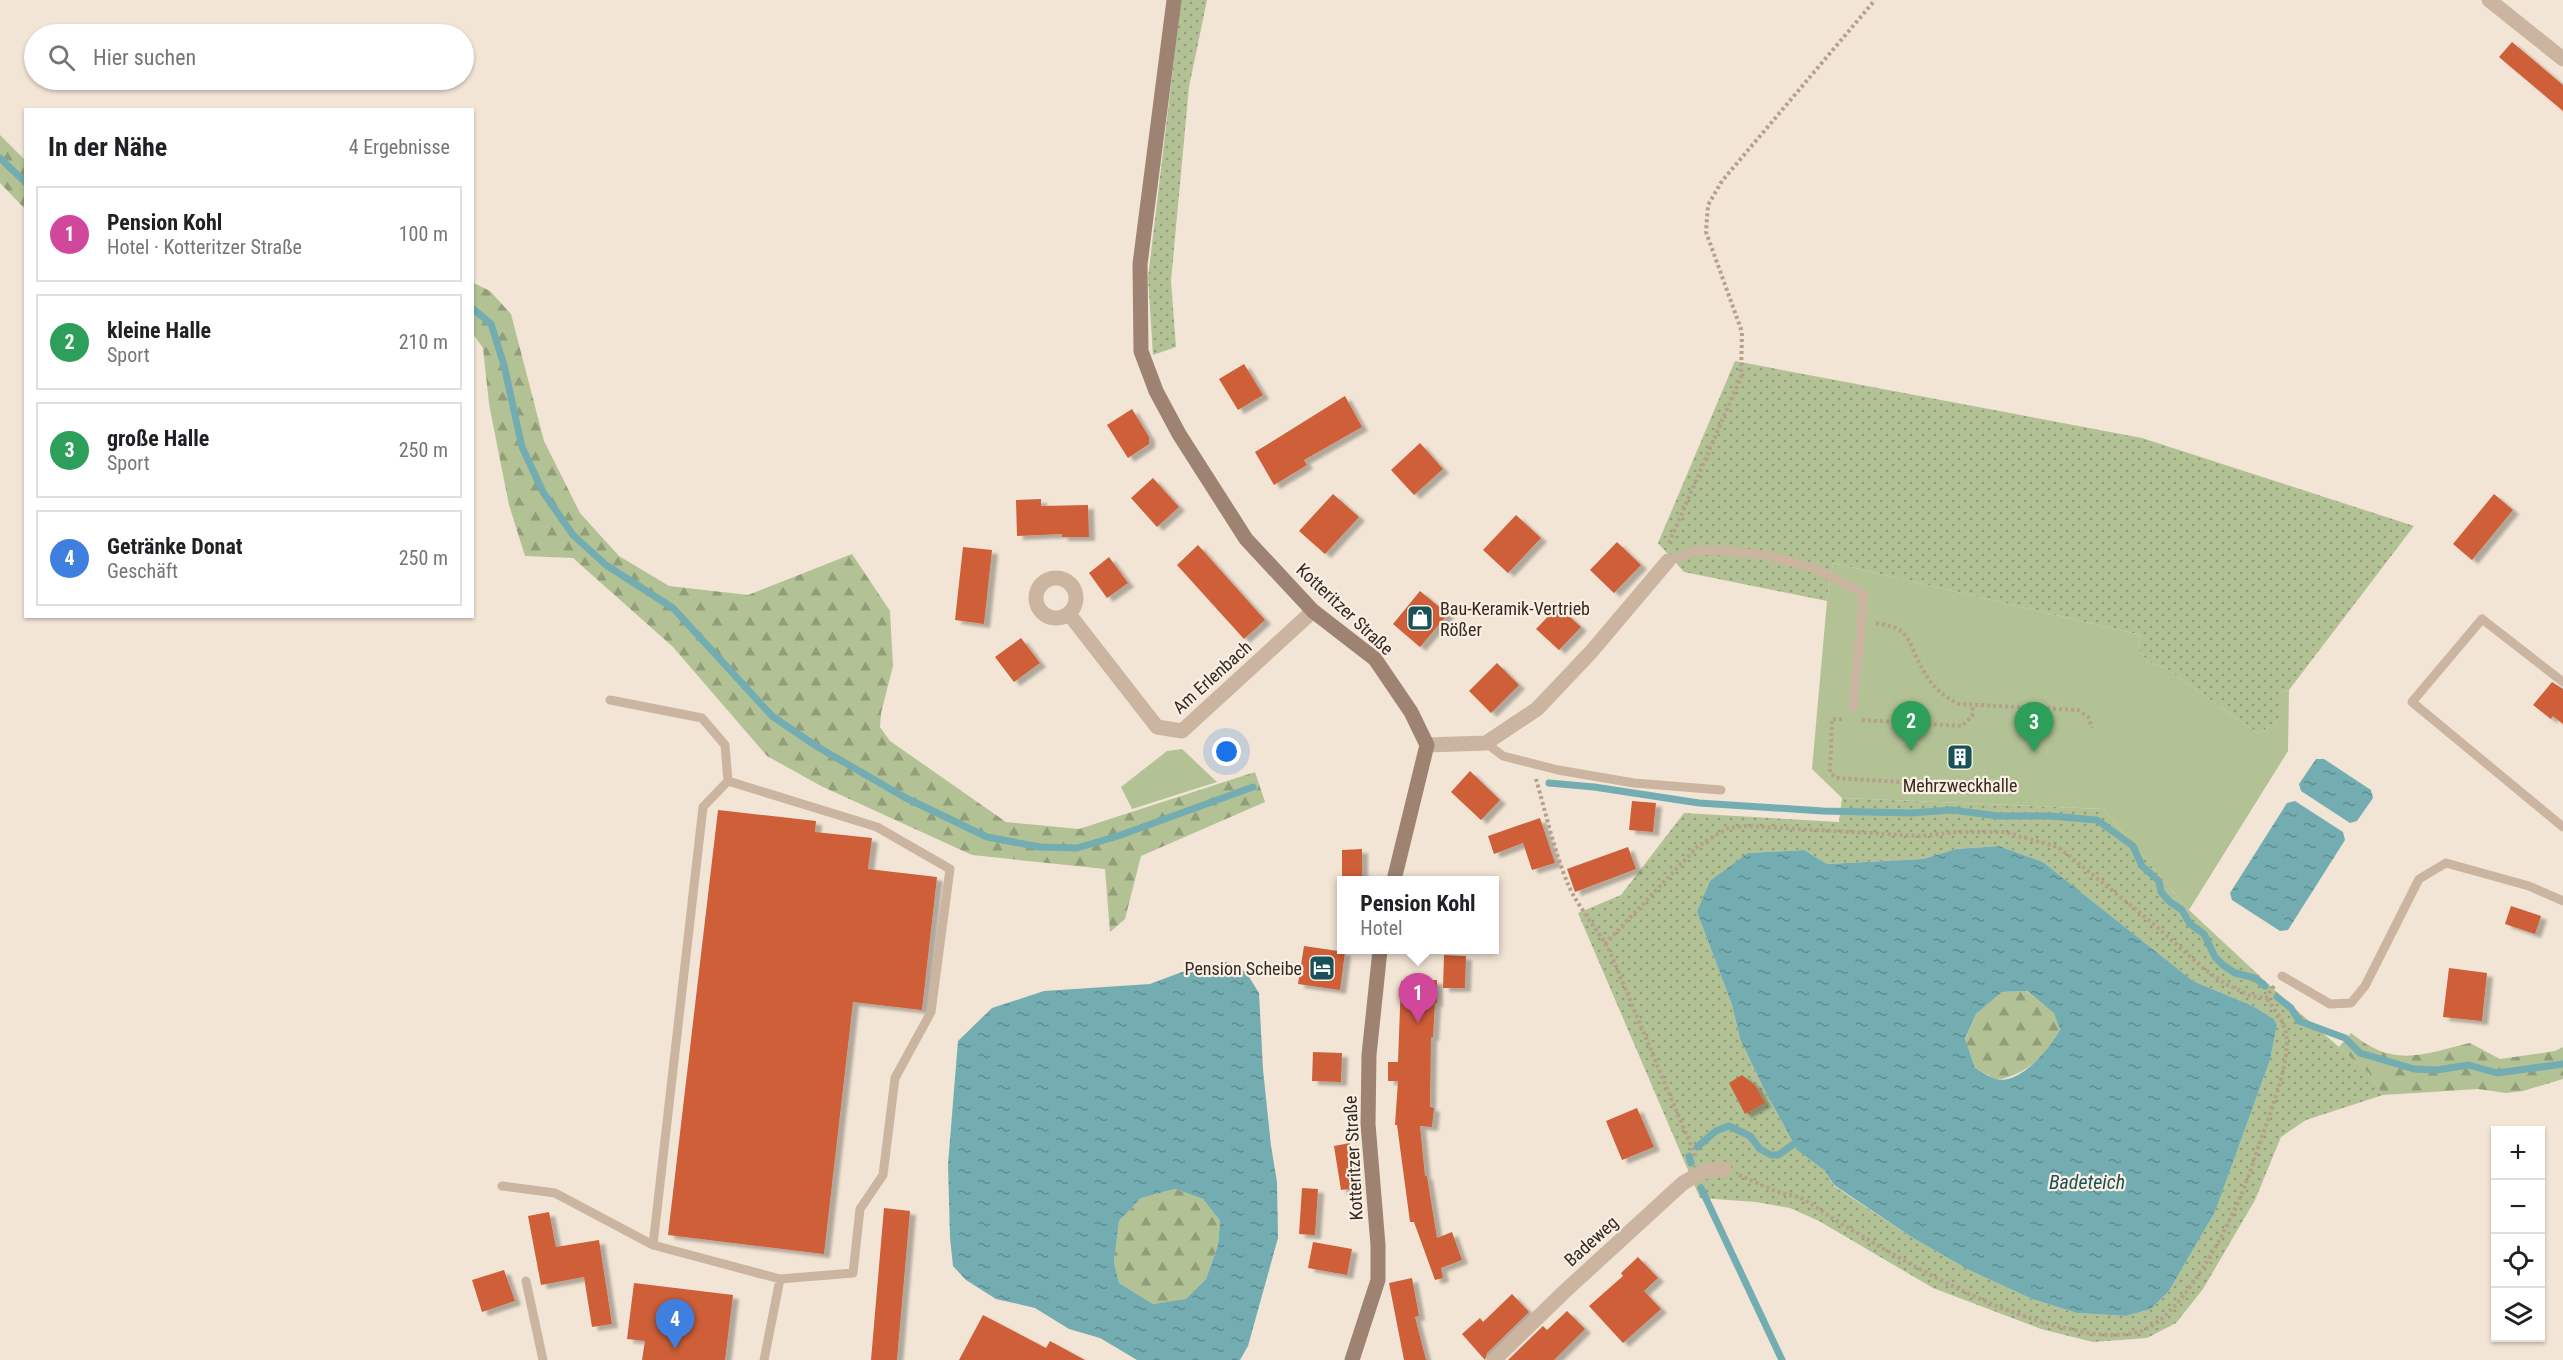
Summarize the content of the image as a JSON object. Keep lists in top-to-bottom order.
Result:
{
  "streets": {
    "street": ["Kotteritzer Straße", "Am Erlenbach", "Badeweg"]
  },
  "crossings": [
    ["Kotteritzer Straße", "Am Erlenbach"]
  ],
  "water": ["Badeteich"],
  "places": {
    "shop": ["Bau-Keramik-Vertrieb Rößer"],
    "building": ["Mehrzweckhalle"],
    "hotel": ["Pension Scheibe"]
  },
  "page": {
    "search": "Hier suchen",
    "heading": ["In der Nähe", "4 Ergebnisse"],
    "list": [
      {
        "mark": "1",
        "name": "Pension Kohl",
        "note": "Hotel · Kotteritzer Straße",
        "value": "100 m"
      },
      {
        "mark": "2",
        "name": "kleine Halle",
        "note": "Sport",
        "value": "210 m"
      },
      {
        "mark": "3",
        "name": "große Halle",
        "note": "Sport",
        "value": "250 m"
      },
      {
        "mark": "4",
        "name": "Getränke Donat",
        "note": "Geschäft",
        "value": "250 m"
      }
    ],
    "pins": [
      "2",
      "3",
      "1",
      "4"
    ],
    "popup": ["Pension Kohl", "Hotel"],
    "map_buttons": ["+", "−"]
  }
}
